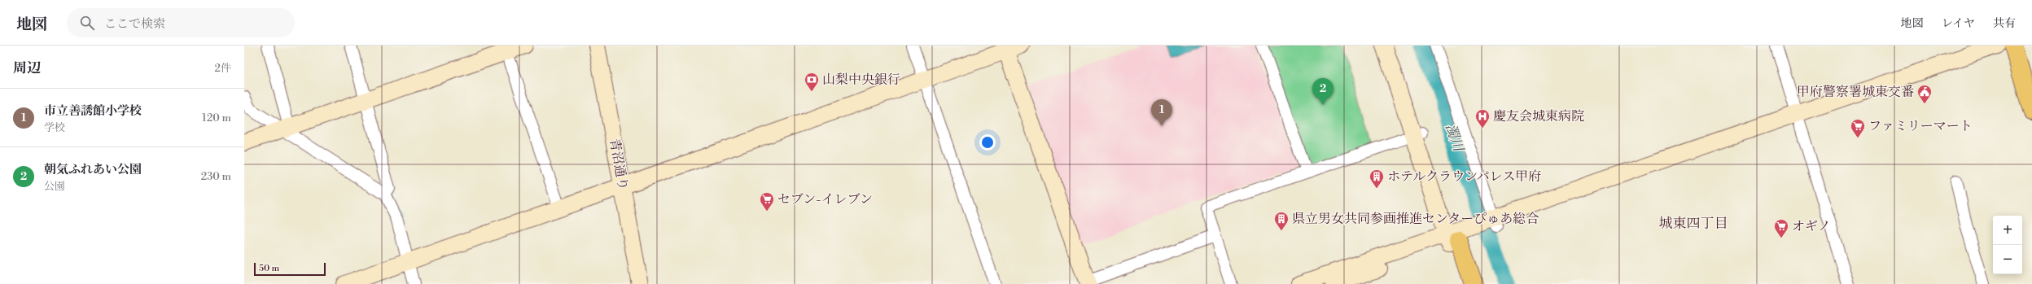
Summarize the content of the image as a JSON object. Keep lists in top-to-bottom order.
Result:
{
  "streets": {
    "street": ["青沼通り"]
  },
  "districts": ["城東四丁目"],
  "water": ["濁川"],
  "places": {
    "bank": ["山梨中央銀行"],
    "public building": ["甲府警察署城東交番"],
    "hospital": ["慶友会城東病院"],
    "supermarket": ["ファミリーマート", "セブン-イレブン", "オギノ"],
    "building": ["ホテルクラウンパレス甲府", "県立男女共同参画推進センターぴゅあ総合"]
  },
  "scale_bar": "50 m",
  "page": {
    "header": "地図",
    "search": "ここで検索",
    "nav": ["地図", "レイヤ", "共有"],
    "heading": ["周辺", "2件"],
    "pins": ["2", "1"],
    "list": [
      {
        "mark": "1",
        "name": "市立善誘館小学校",
        "note": "学校",
        "value": "120 m"
      },
      {
        "mark": "2",
        "name": "朝気ふれあい公園",
        "note": "公園",
        "value": "230 m"
      }
    ],
    "map_buttons": ["+", "−"],
    "scale": "50 m"
  }
}
